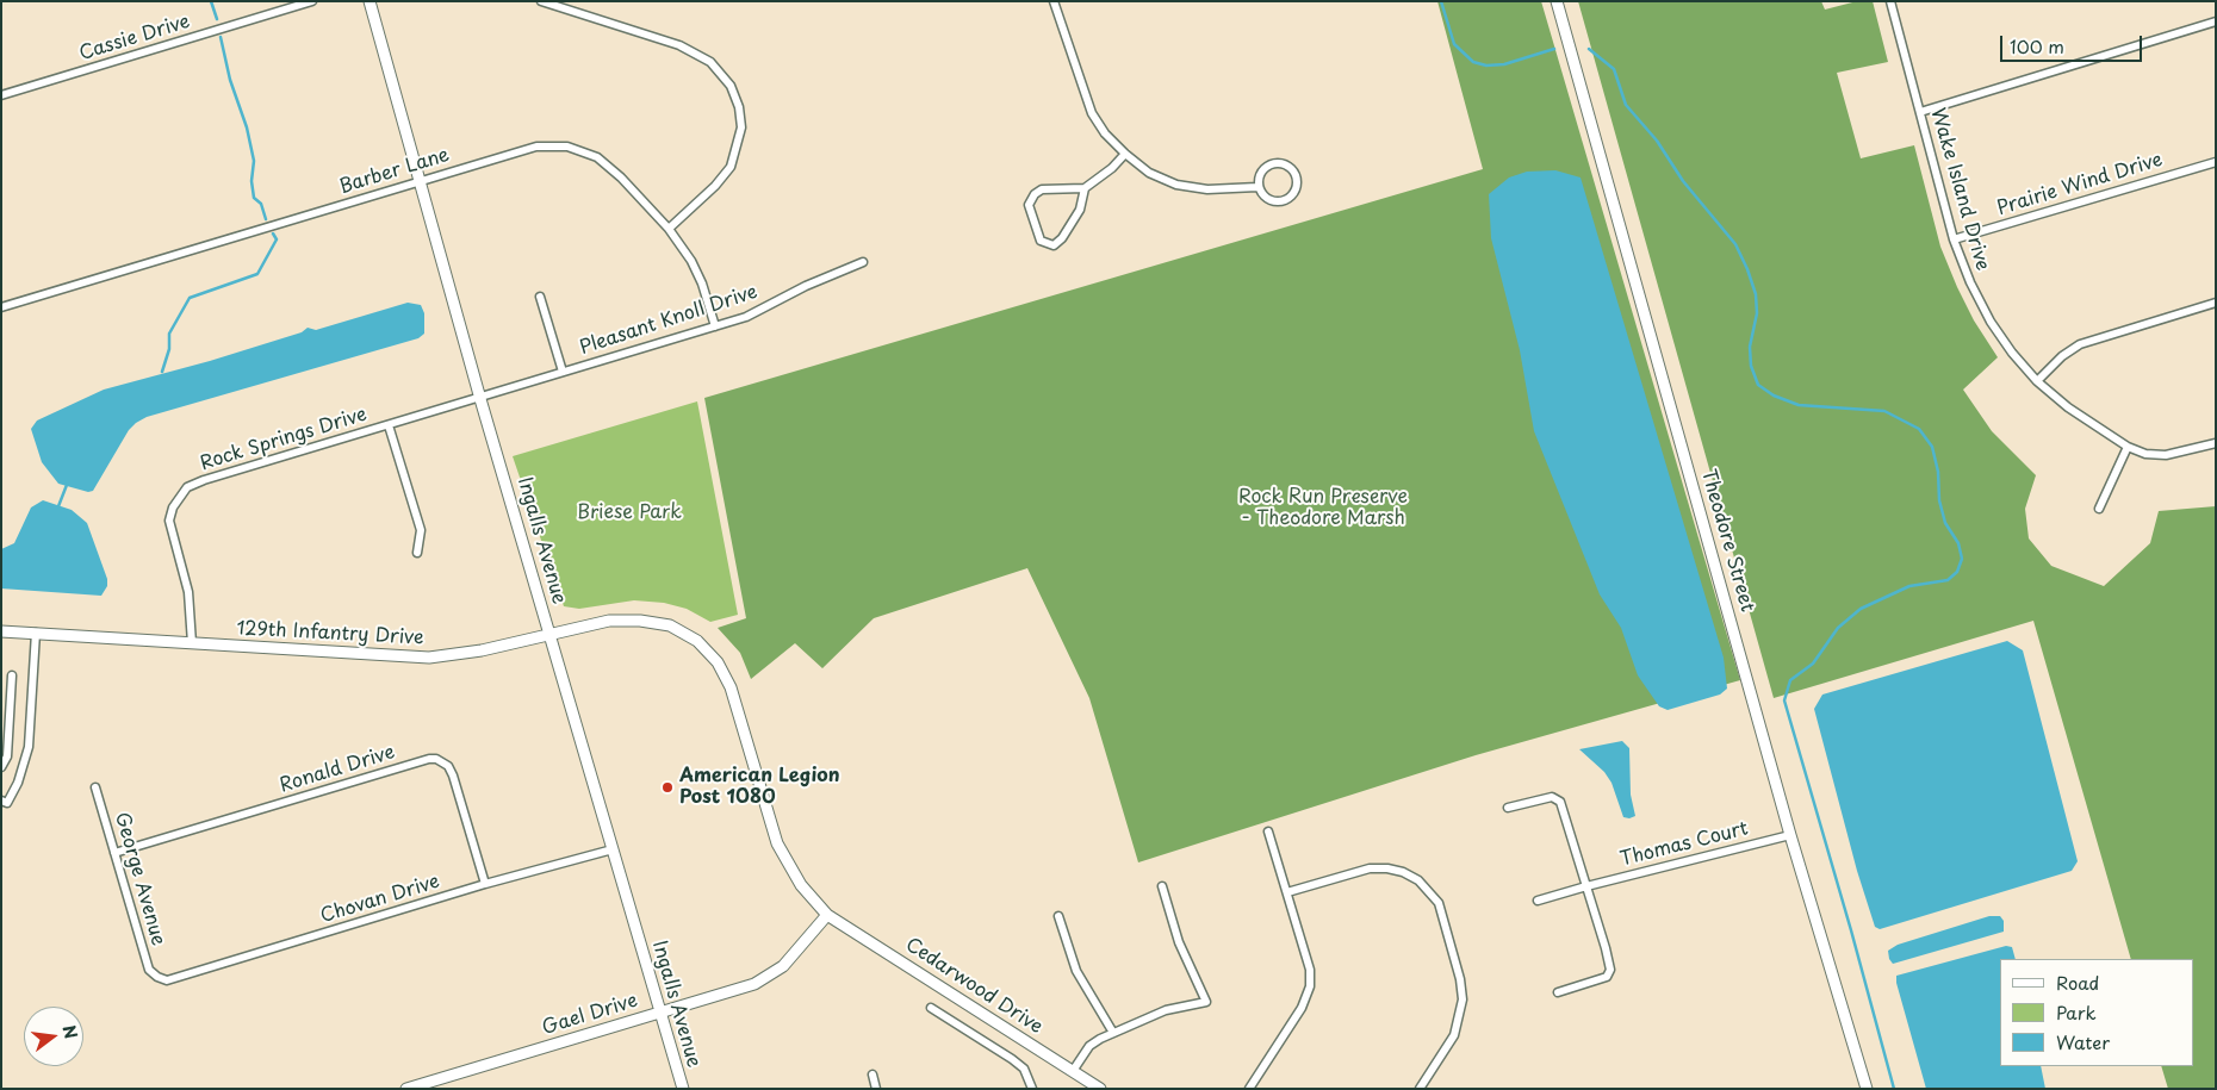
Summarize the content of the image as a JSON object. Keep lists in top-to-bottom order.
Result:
{
  "streets": {
    "street": [
      "Cassie Drive",
      "Barber Lane",
      "Prairie Wind Drive",
      "Wake Island Drive",
      "Pleasant Knoll Drive",
      "Rock Springs Drive",
      "Ingalls Avenue",
      "Theodore Street",
      "129th Infantry Drive",
      "Ronald Drive",
      "Thomas Court",
      "George Avenue",
      "Chovan Drive",
      "Cedarwood Drive",
      "Gael Drive"
    ]
  },
  "crossings": [
    ["Barber Lane", "Pleasant Knoll Drive"],
    ["Barber Lane", "Ingalls Avenue"],
    ["Prairie Wind Drive", "Wake Island Drive"],
    ["Pleasant Knoll Drive", "Rock Springs Drive"],
    ["Pleasant Knoll Drive", "Ingalls Avenue"],
    ["Rock Springs Drive", "Ingalls Avenue"],
    ["Rock Springs Drive", "129th Infantry Drive"],
    ["Ingalls Avenue", "129th Infantry Drive"],
    ["Ingalls Avenue", "Chovan Drive"],
    ["Ingalls Avenue", "Gael Drive"],
    ["Theodore Street", "Thomas Court"],
    ["129th Infantry Drive", "Cedarwood Drive"],
    ["129th Infantry Drive", "Gael Drive"],
    ["Ronald Drive", "George Avenue"],
    ["Ronald Drive", "Chovan Drive"],
    ["George Avenue", "Chovan Drive"],
    ["Cedarwood Drive", "Gael Drive"]
  ],
  "parks": ["Rock Run Preserve - Theodore Marsh", "Briese Park"],
  "places": ["American Legion Post 1080"],
  "legend": ["Road", "Park", "Water"],
  "scale_bar": "100 m",
  "north": "right"
}
